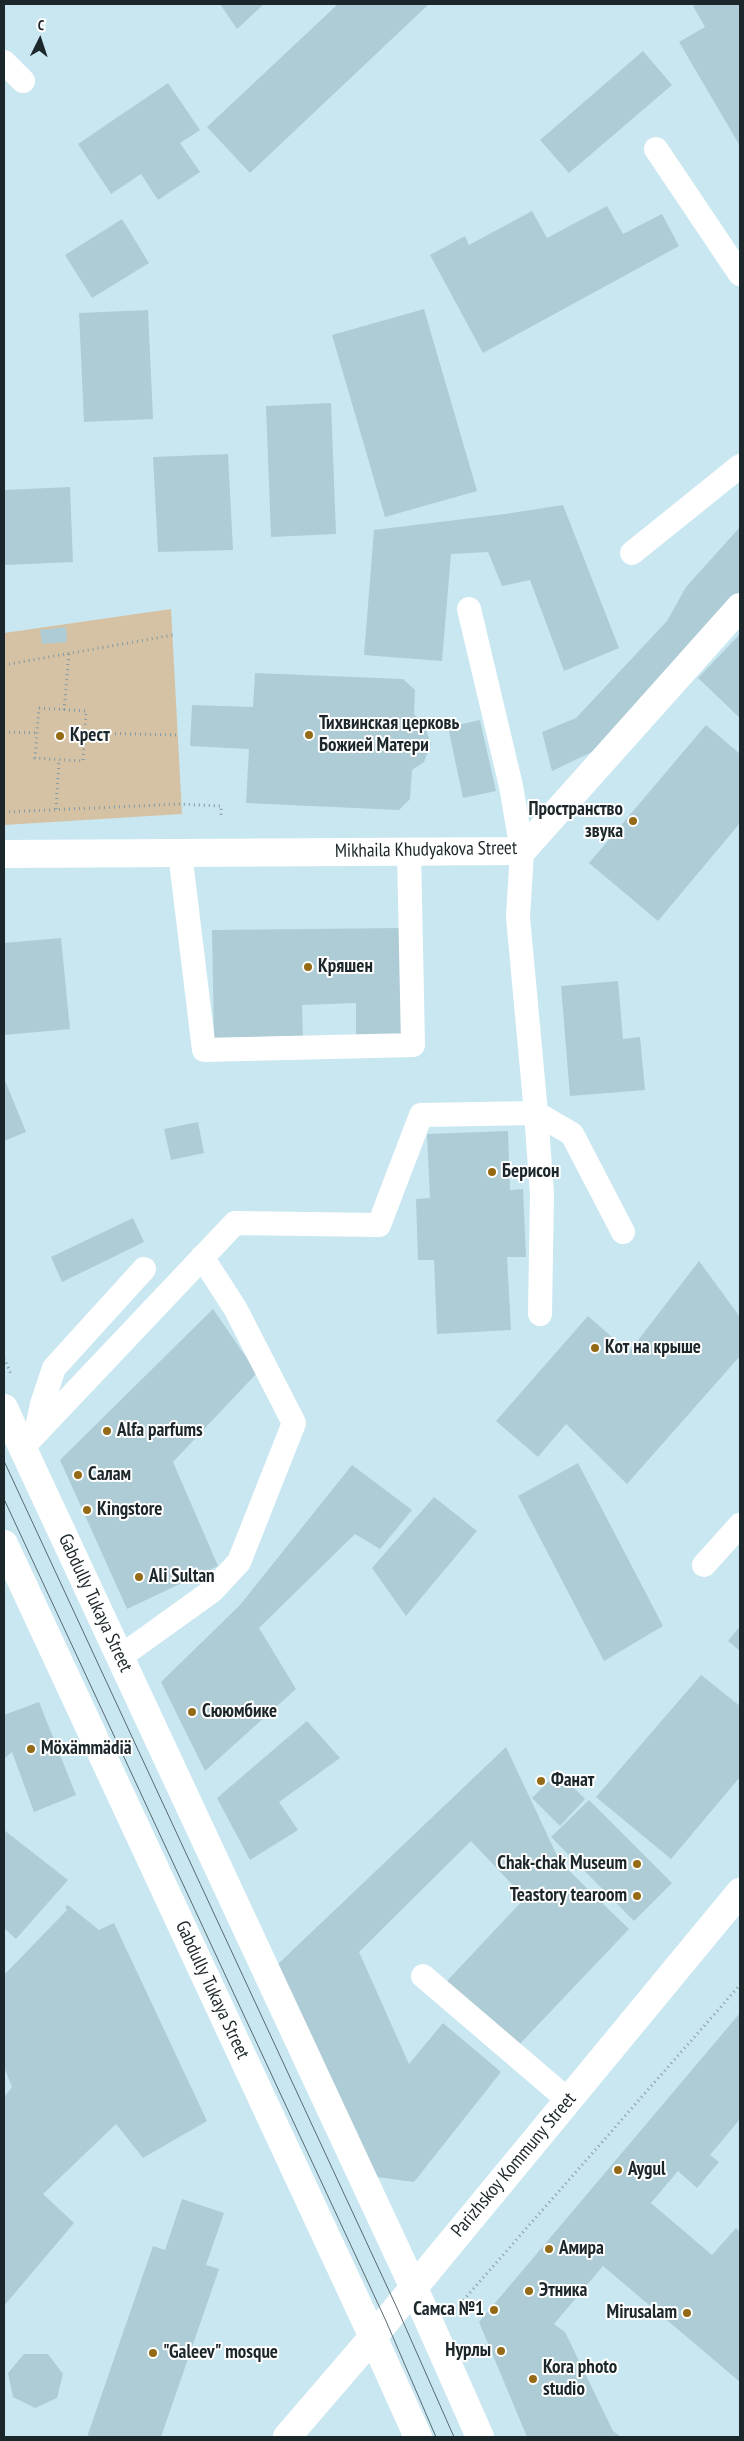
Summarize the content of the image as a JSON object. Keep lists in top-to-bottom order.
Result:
{
  "streets": {
    "street": ["Mikhaila Khudyakova Street", "Gabdully Tukaya Street", "Parizhskoy Kommuny Street"]
  },
  "crossings": [
    ["Gabdully Tukaya Street", "Parizhskoy Kommuny Street"]
  ],
  "places": [
    "Тихвинская церковь Божией Матери",
    "Крест",
    "Пространство звука",
    "Кряшен",
    "Берисон",
    "Кот на крыше",
    "Alfa parfums",
    "Салам",
    "Kingstore",
    "Ali Sultan",
    "Сююмбике",
    "Möxämmädiä",
    "Фанат",
    "Chak-chak Museum",
    "Teastory tearoom",
    "Aygul",
    "Амира",
    "Этника",
    "Самса №1",
    "Mirusalam",
    "Нурлы",
    "\"Galeev\" mosque",
    "Kora photo studio"
  ],
  "north": "top"
}
